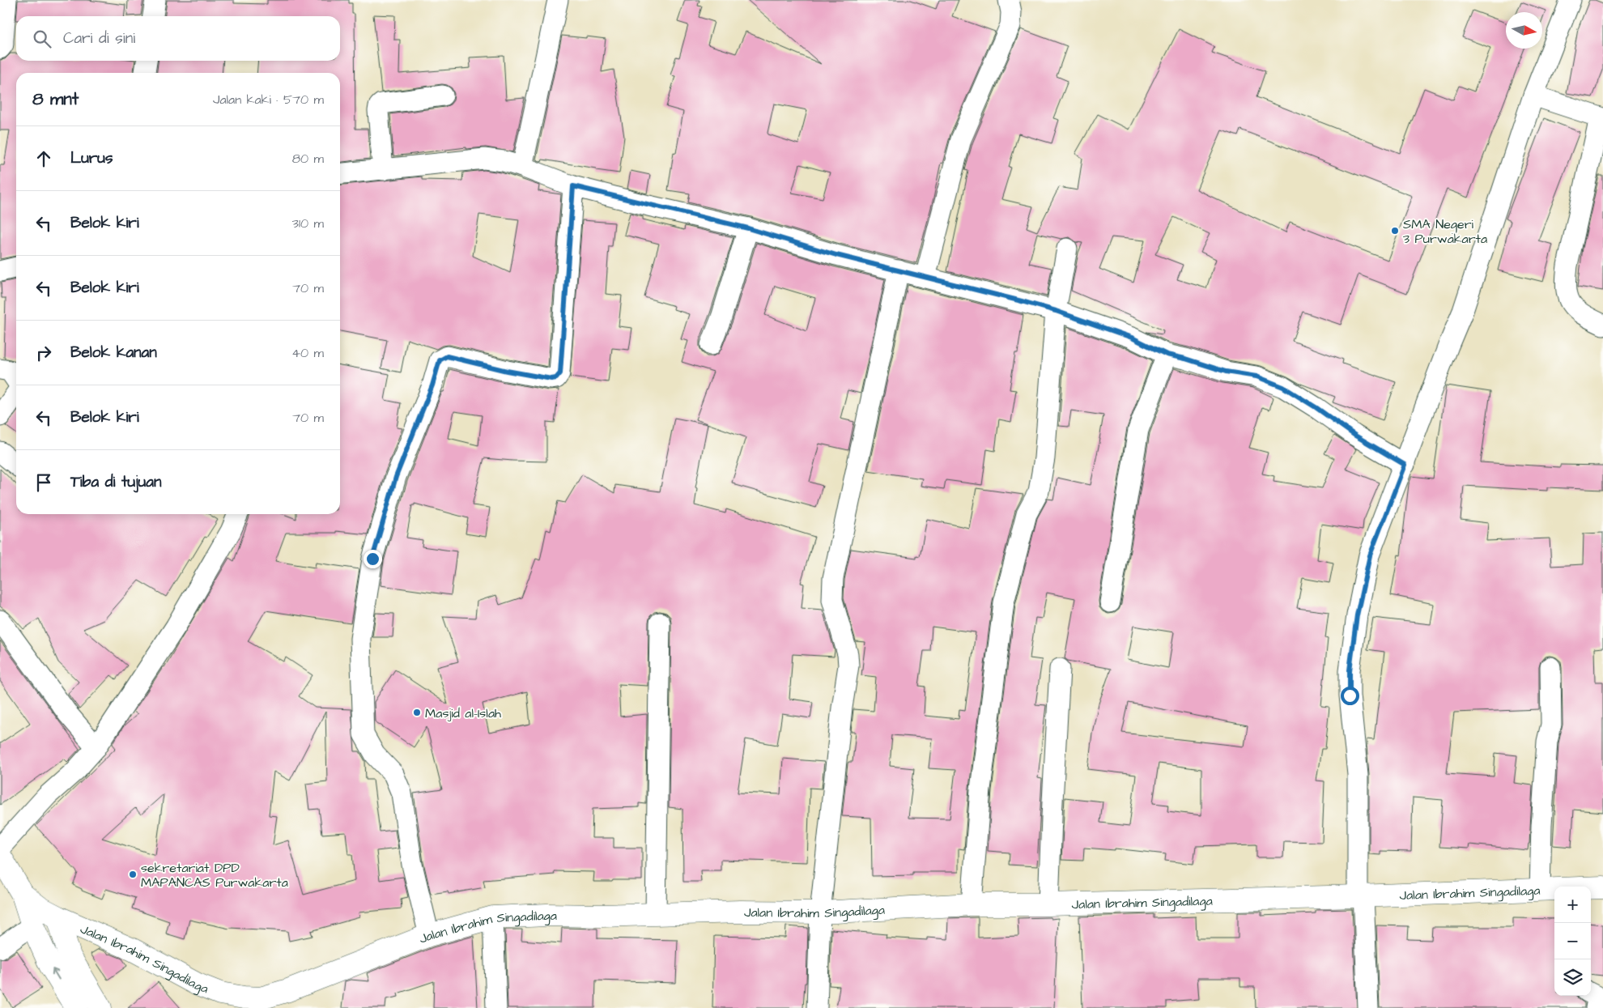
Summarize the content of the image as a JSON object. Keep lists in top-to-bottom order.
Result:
{
  "streets": {
    "main road": ["Jalan Ibrahim Singadilaga"]
  },
  "places": ["SMA Negeri 3 Purwakarta", "Masjid al-Islah", "sekretariat DPD MAPANCAS Purwakarta"],
  "north": "right",
  "page": {
    "search": "Cari di sini",
    "heading": ["8 mnt", "Jalan kaki · 570 m"],
    "list": [
      ["Lurus", "80 m"],
      ["Belok kiri", "310 m"],
      ["Belok kiri", "70 m"],
      ["Belok kanan", "40 m"],
      ["Belok kiri", "70 m"],
      "Tiba di tujuan"
    ],
    "map_buttons": ["+", "−"]
  }
}
